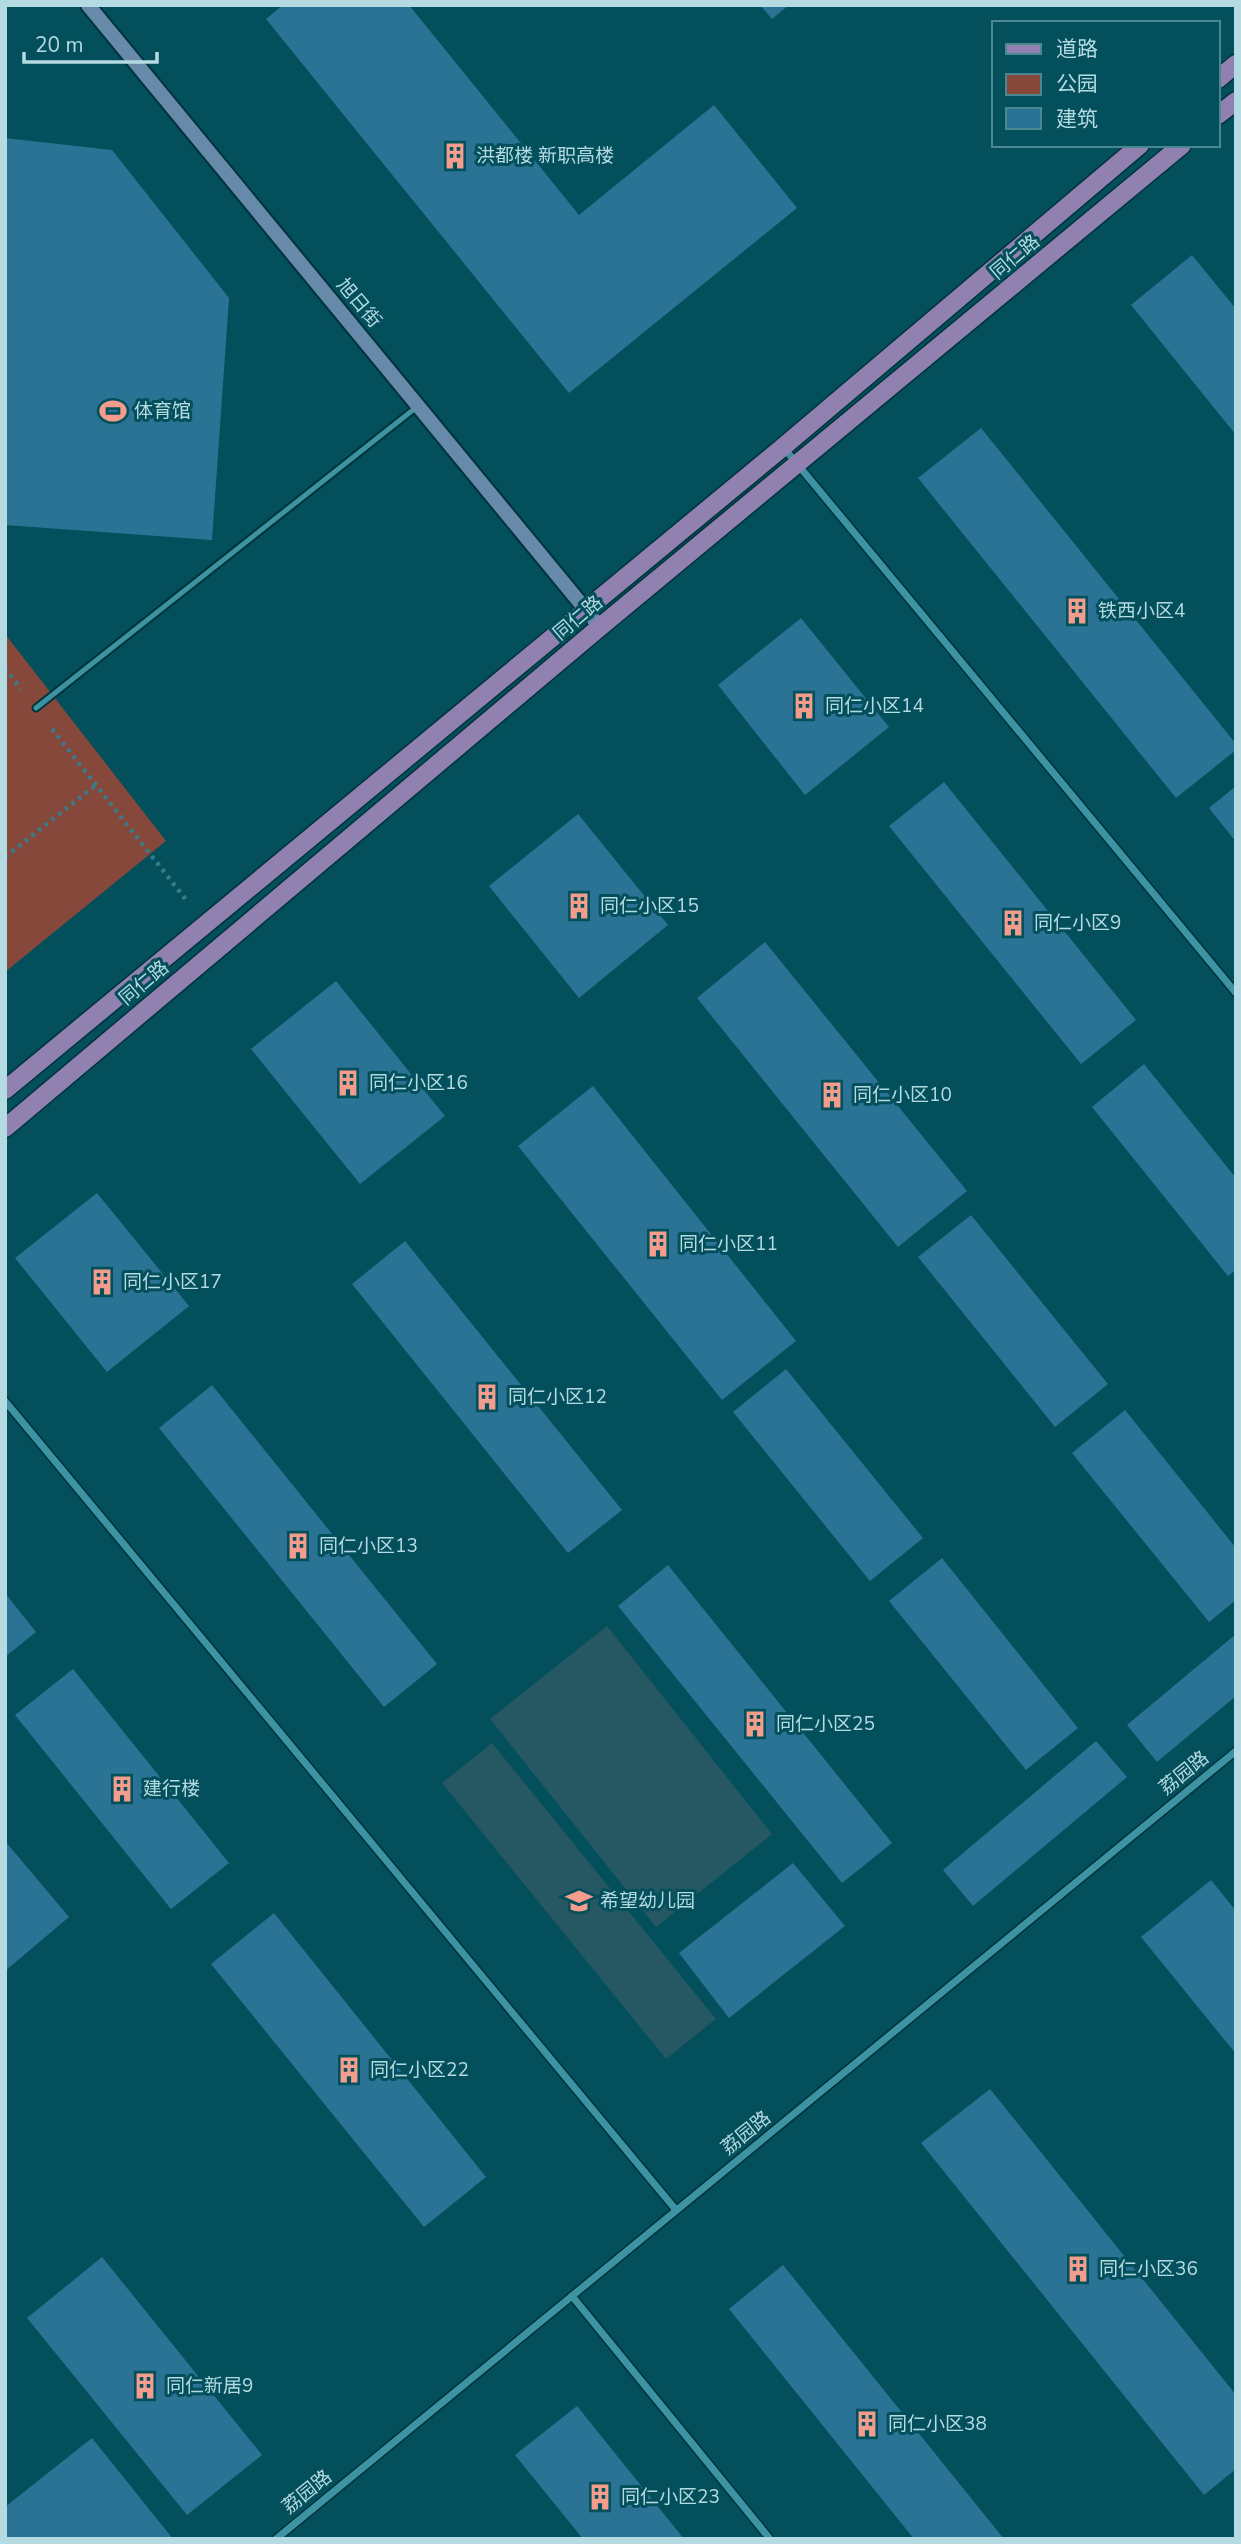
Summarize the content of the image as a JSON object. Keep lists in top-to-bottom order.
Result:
{
  "streets": {
    "main road": ["同仁路", "旭日街"],
    "street": ["荔园路"]
  },
  "crossings": [
    ["同仁路", "旭日街"]
  ],
  "places": {
    "building": [
      "洪都楼 新职高楼",
      "铁西小区4",
      "同仁小区14",
      "同仁小区15",
      "同仁小区9",
      "同仁小区16",
      "同仁小区10",
      "同仁小区11",
      "同仁小区17",
      "同仁小区12",
      "同仁小区13",
      "同仁小区25",
      "建行楼",
      "同仁小区22",
      "同仁小区36",
      "同仁新居9",
      "同仁小区38",
      "同仁小区23"
    ],
    "sports": ["体育馆"],
    "school or university": ["希望幼儿园"]
  },
  "legend": ["道路", "公园", "建筑"],
  "scale_bar": "20 m"
}
